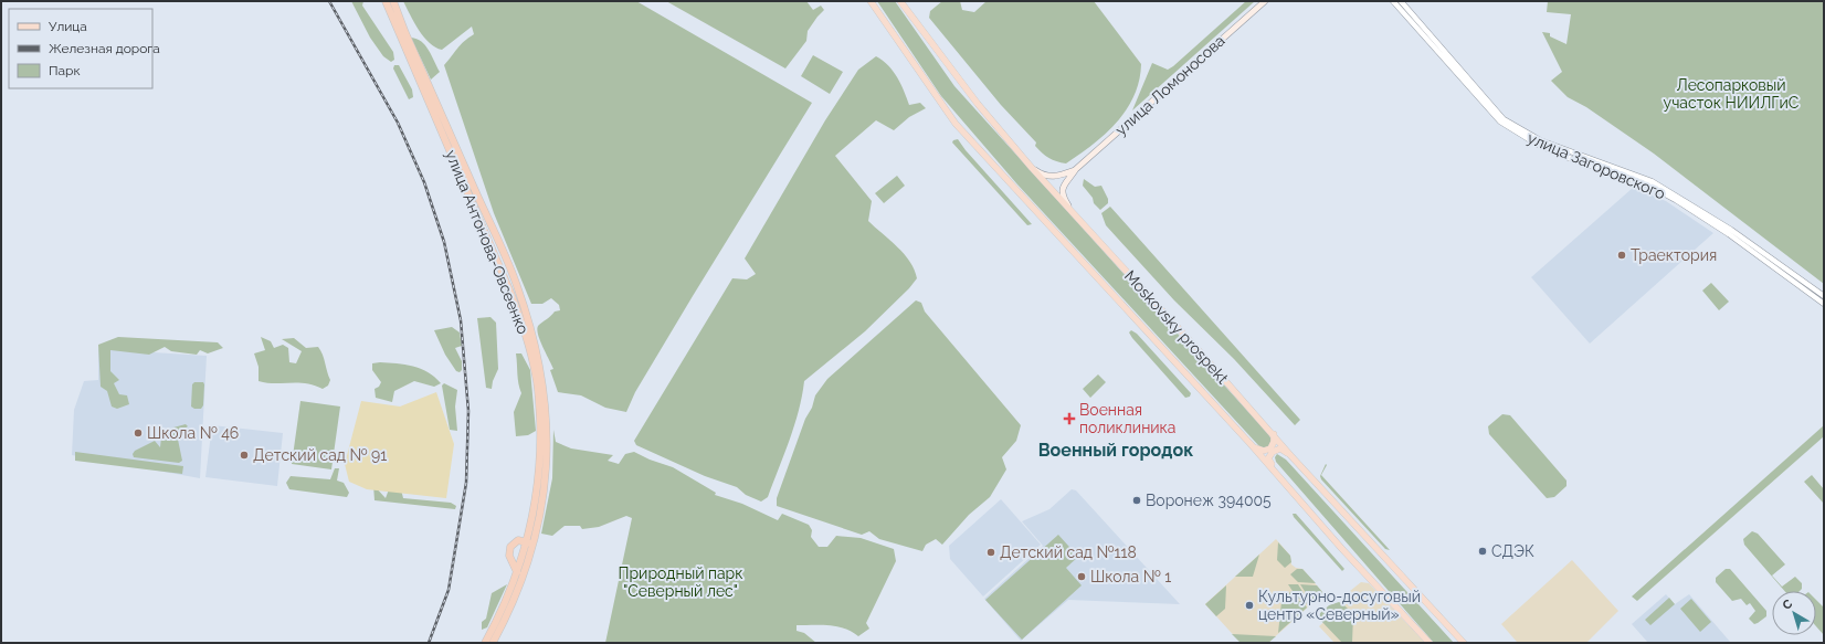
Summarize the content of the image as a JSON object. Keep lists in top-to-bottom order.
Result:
{
  "streets": {
    "highway": ["улица Антонова-Овсеенко"],
    "main road": ["улица Ломоносова", "Moskovsky prospekt"],
    "street": ["улица Загоровского"]
  },
  "crossings": [
    ["улица Ломоносова", "Moskovsky prospekt"]
  ],
  "districts": ["Военный городок"],
  "parks": ["Лесопарковый участок НИИЛГиС", "Природный парк \"Северный лес\""],
  "places": {
    "other": [
      "Траектория",
      "Школа № 46",
      "Детский сад № 91",
      "Воронеж 394005",
      "СДЭК",
      "Детский сад №118",
      "Школа № 1",
      "Культурно-досуговый центр «Северный»"
    ],
    "health": ["Военная поликлиника"]
  },
  "legend": ["Улица", "Железная дорога", "Парк"],
  "north": "top left"
}
